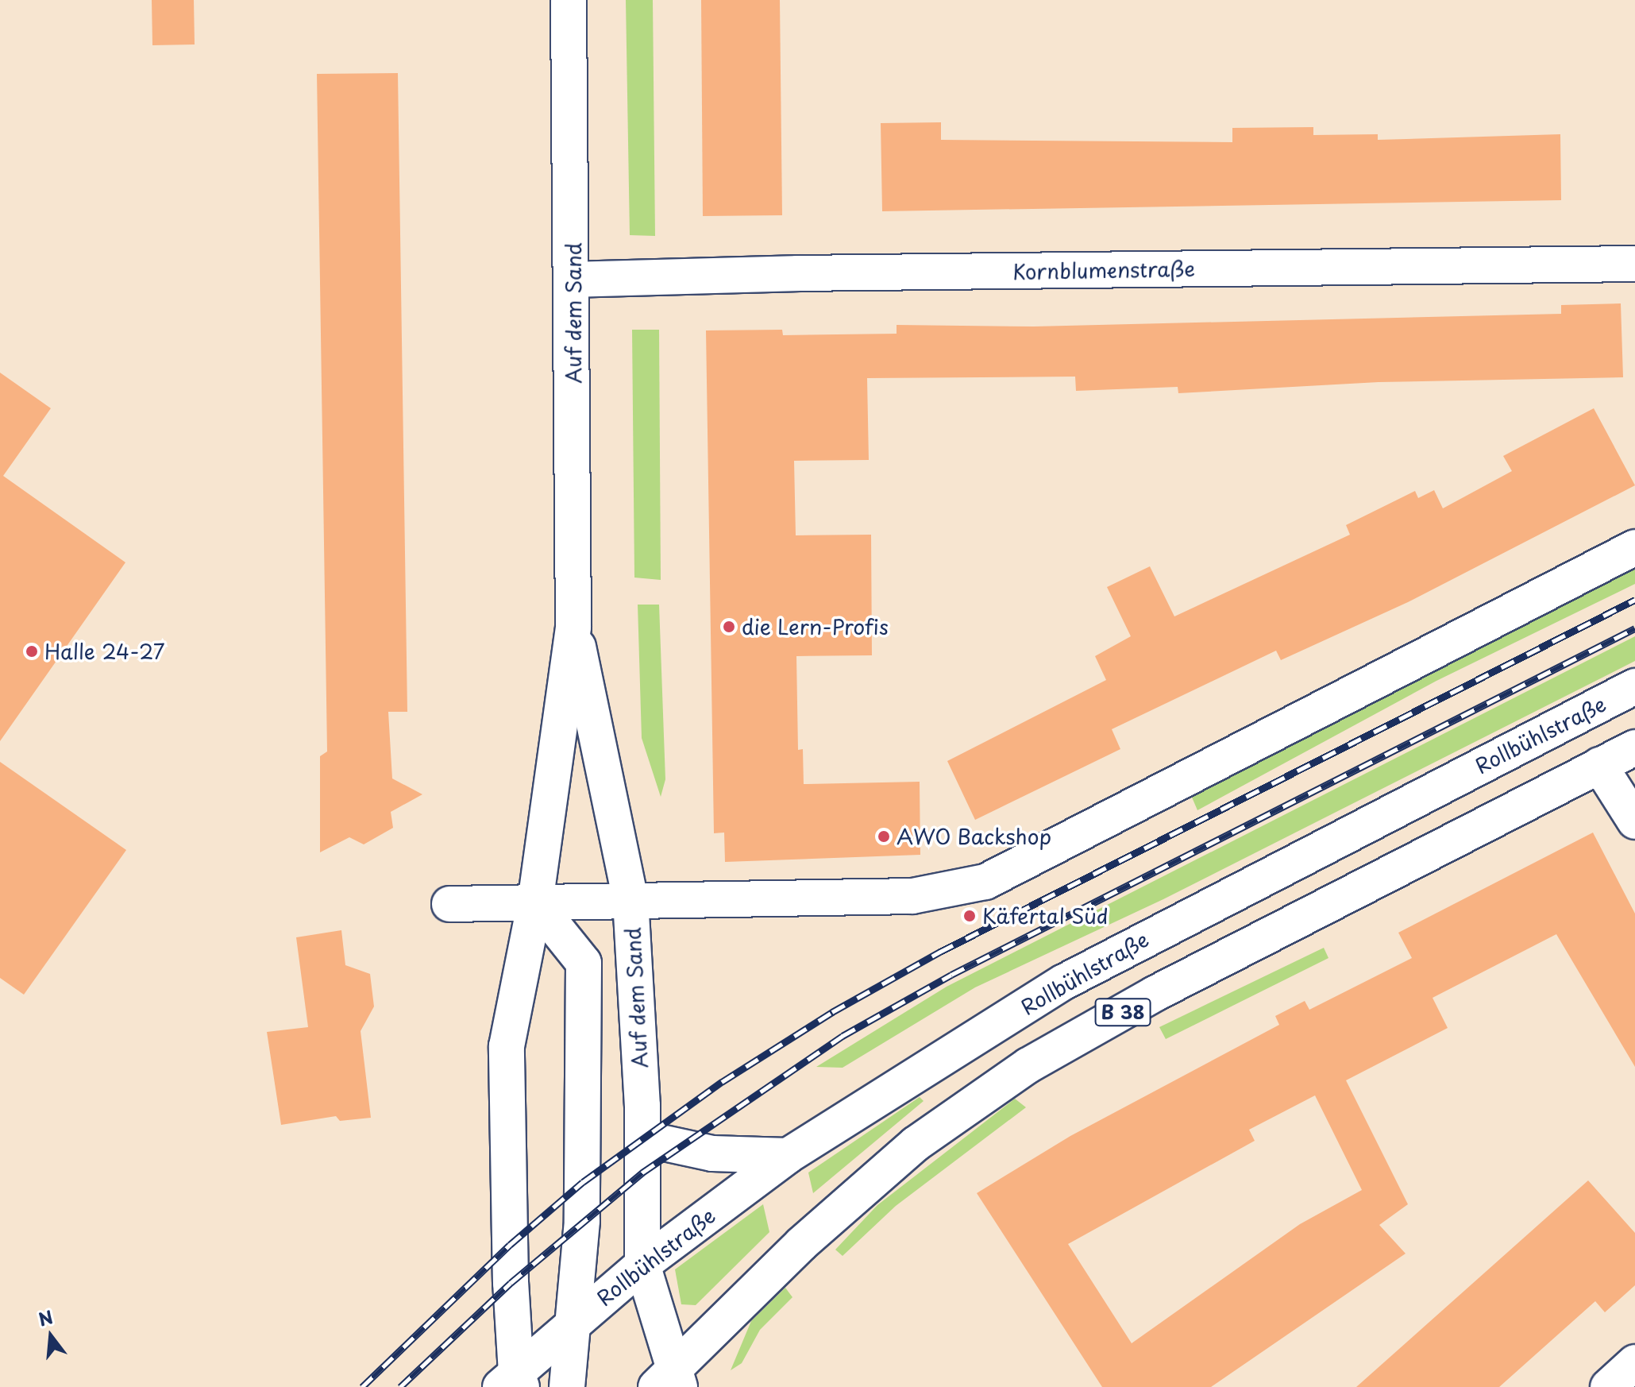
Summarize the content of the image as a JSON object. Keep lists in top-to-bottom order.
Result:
{
  "streets": {
    "main road": [
      "Kornblumenstraße",
      "Auf dem Sand",
      "Rollbühlstraße",
      "B 38"
    ]
  },
  "crossings": [
    ["Kornblumenstraße", "Auf dem Sand"],
    ["Auf dem Sand", "Rollbühlstraße"],
    ["Auf dem Sand", "B 38"],
    ["Rollbühlstraße", "B 38"]
  ],
  "places": [
    "die Lern-Profis",
    "Halle 24-27",
    "AWO Backshop",
    "Käfertal Süd"
  ],
  "north": "top"
}
